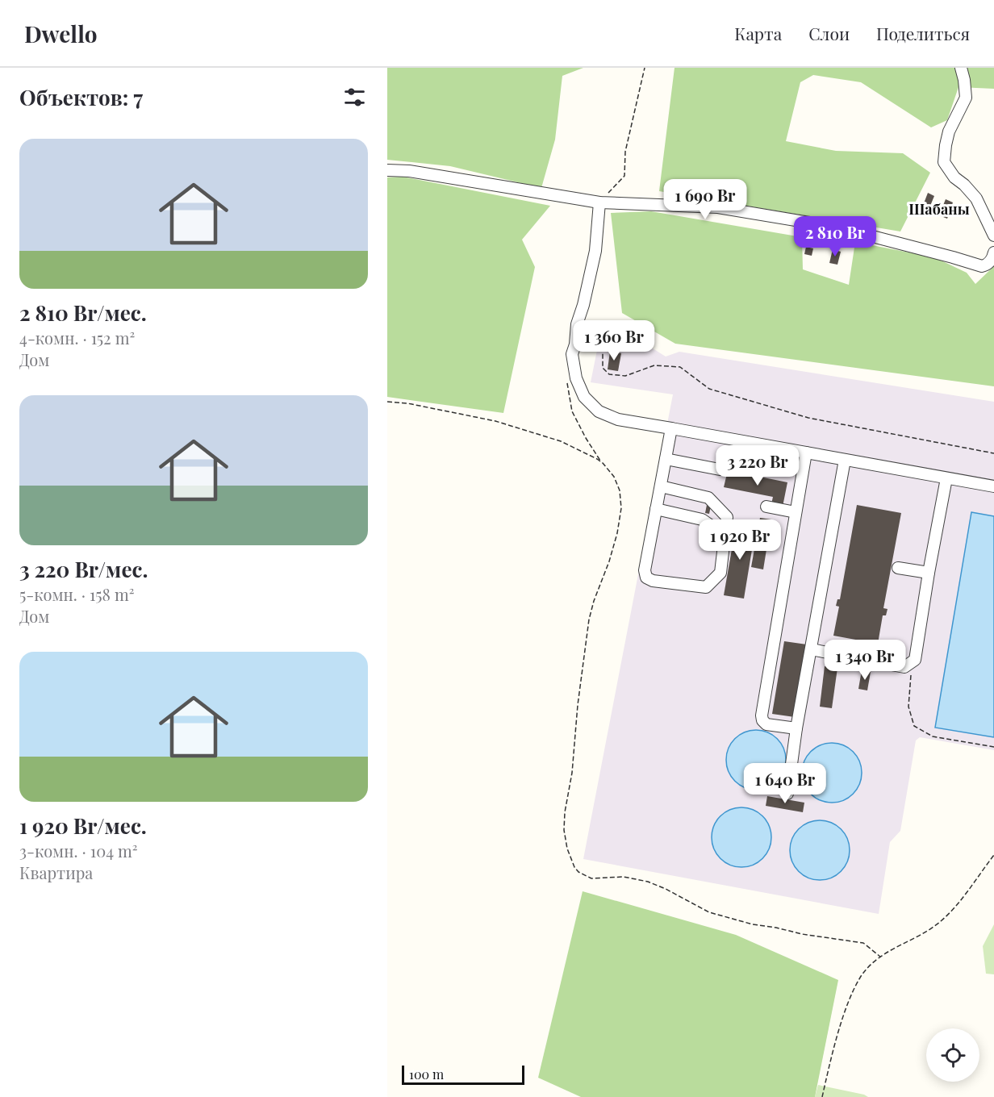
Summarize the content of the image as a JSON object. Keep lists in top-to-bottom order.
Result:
{
  "districts": ["Шабаны"],
  "scale_bar": "100 m",
  "page": {
    "header": "Dwello",
    "nav": ["Карта", "Слои", "Поделиться"],
    "heading": "Объектов: 7",
    "list": [
      {
        "name": "2 810 Br/мес.",
        "note": "4-комн. · 152 m² · Дом"
      },
      {
        "name": "3 220 Br/мес.",
        "note": "5-комн. · 158 m² · Дом"
      },
      {
        "name": "1 920 Br/мес.",
        "note": "3-комн. · 104 m² · Квартира"
      }
    ],
    "price": [
      "1 690 Br",
      "2 810 Br",
      "1 360 Br",
      "3 220 Br",
      "1 920 Br",
      "1 340 Br",
      "1 640 Br"
    ],
    "scale": "100 m"
  }
}
